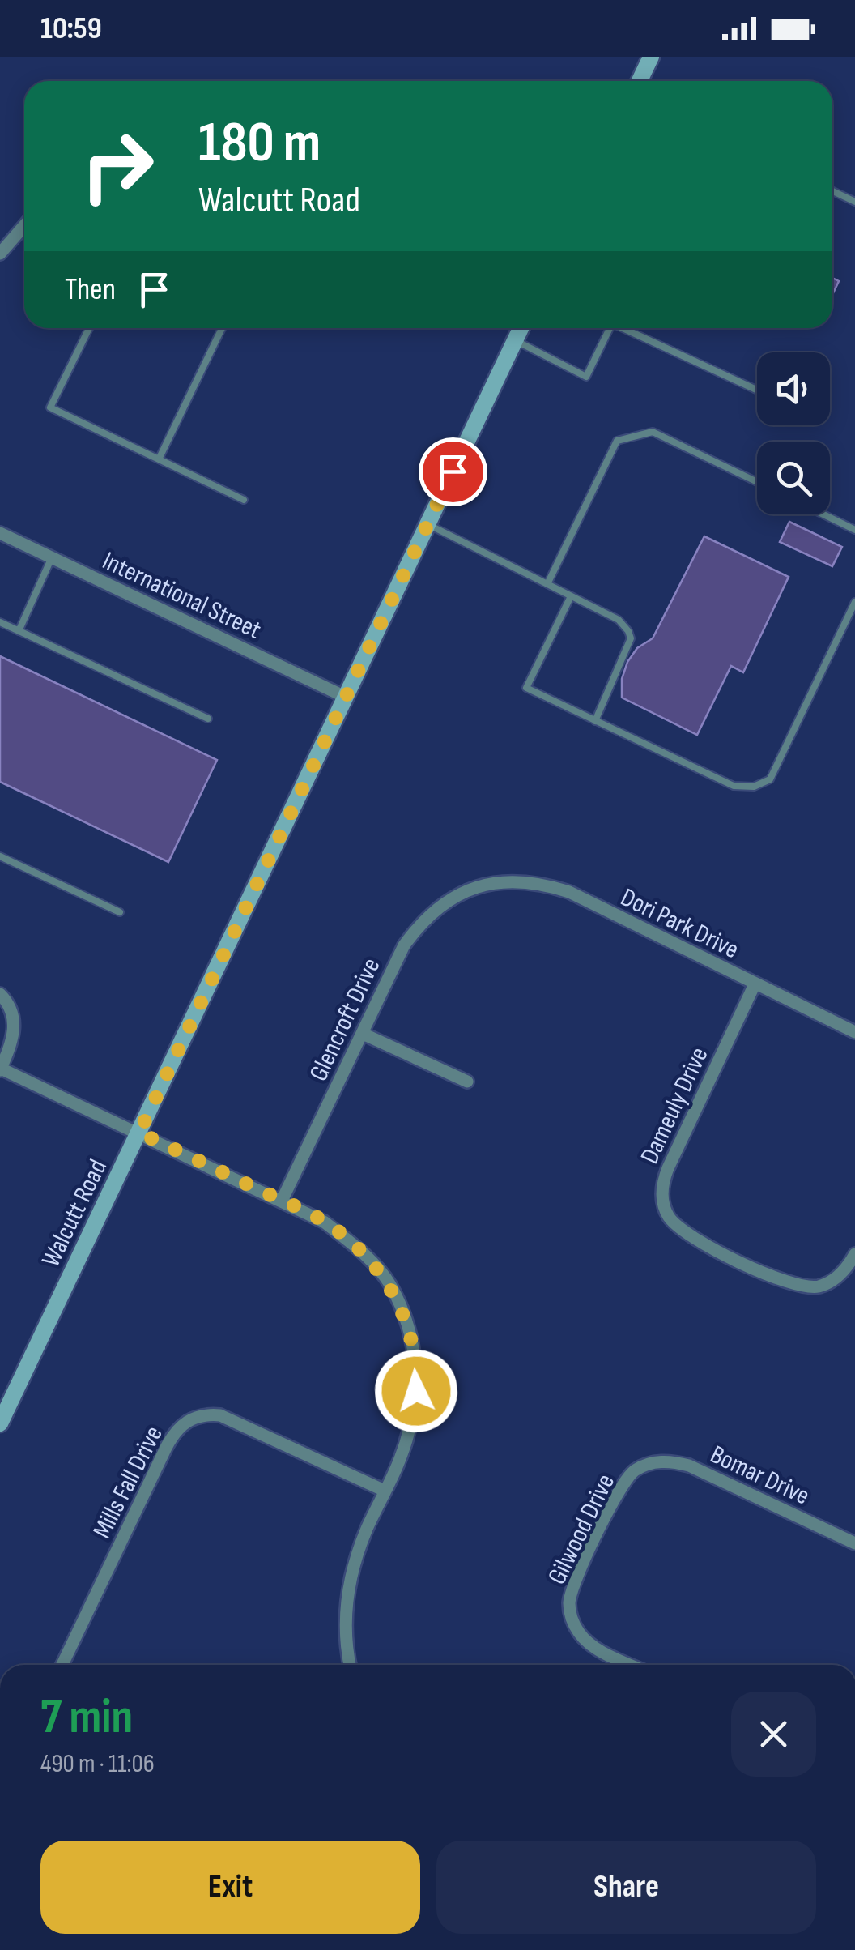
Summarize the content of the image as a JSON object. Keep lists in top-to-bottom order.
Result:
{
  "streets": {
    "street": [
      "International Street",
      "Dori Park Drive",
      "Glencroft Drive",
      "Dameuly Drive",
      "Walcutt Road",
      "Bomar Drive",
      "Mills Fall Drive",
      "Gilwood Drive"
    ]
  },
  "crossings": [
    ["International Street", "Walcutt Road"],
    ["Dori Park Drive", "Glencroft Drive"],
    ["Dori Park Drive", "Dameuly Drive"],
    ["Bomar Drive", "Gilwood Drive"]
  ],
  "page": {
    "status": "10:59",
    "turn": ["180 m", "Walcutt Road"],
    "then": "Then",
    "heading": ["7 min", "490 m · 11:06"],
    "buttons": ["Exit", "Share"]
  }
}
